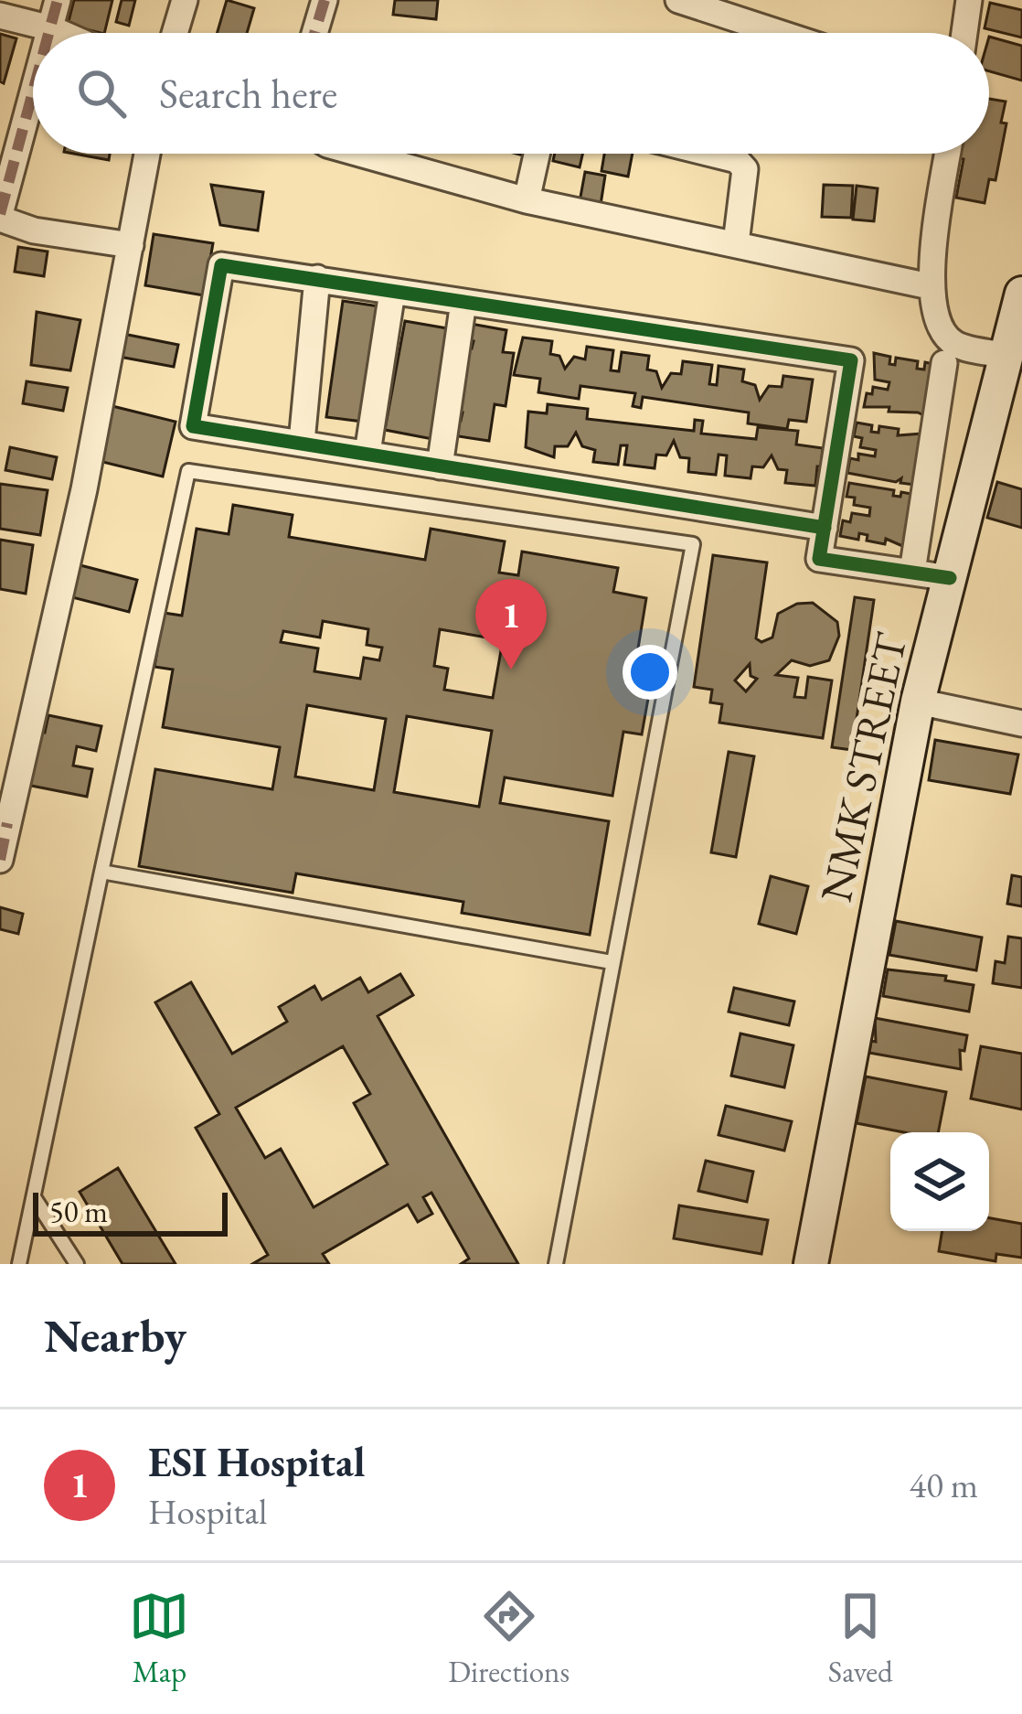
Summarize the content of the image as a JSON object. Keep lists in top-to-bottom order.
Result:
{
  "streets": {
    "street": ["NMK STREET"]
  },
  "scale_bar": "50 m",
  "page": {
    "search": "Search here",
    "pins": "1",
    "scale": "50 m",
    "heading": "Nearby",
    "list": [
      {
        "mark": "1",
        "name": "ESI Hospital",
        "note": "Hospital",
        "value": "40 m"
      }
    ],
    "nav": ["Map", "Directions", "Saved"]
  }
}
